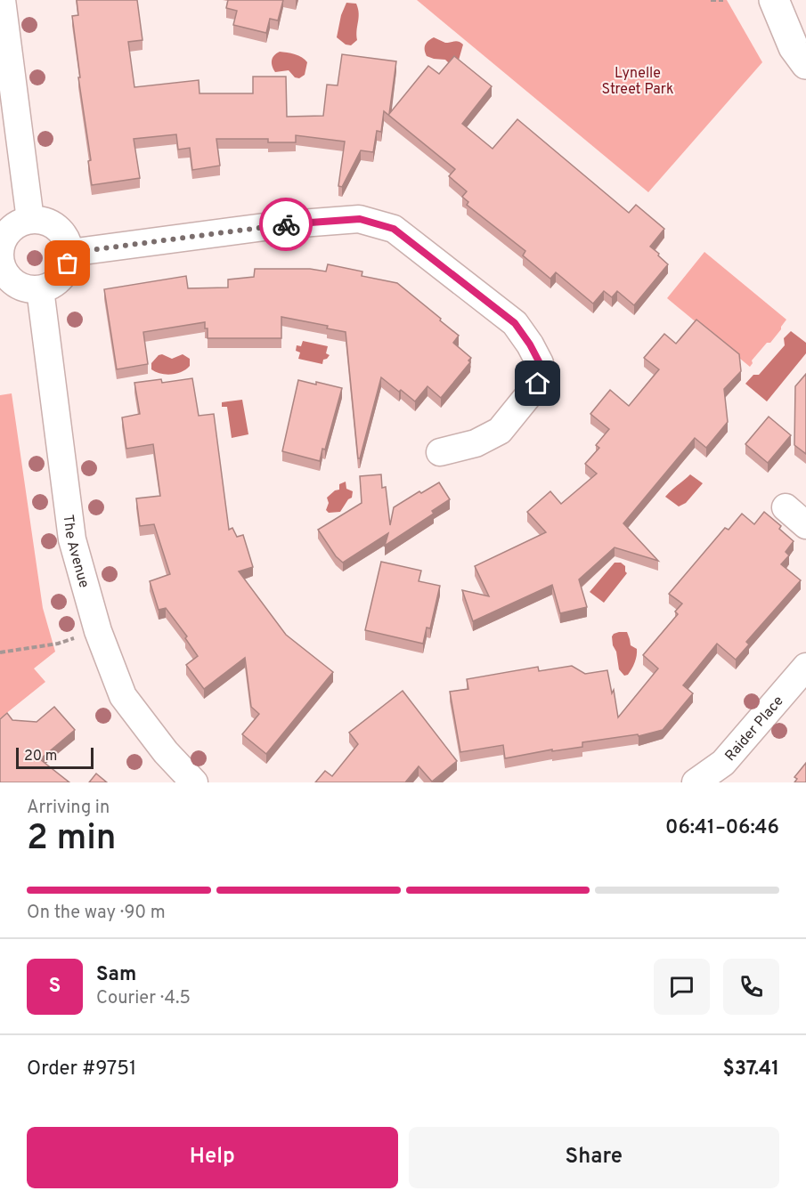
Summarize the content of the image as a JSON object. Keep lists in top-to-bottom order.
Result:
{
  "streets": {
    "street": ["The Avenue", "Raider Place"]
  },
  "parks": ["Lynelle Street Park"],
  "scale_bar": "20 m",
  "page": {
    "scale": "20 m",
    "heading": ["2 min", "Arriving in", "06:41–06:46"],
    "panel": [
      "Sam",
      "Courier · 4.5",
      "Order #9751",
      "$37.41"
    ],
    "bar": "On the way · 90 m",
    "round": "S",
    "buttons": ["Help", "Share"]
  }
}
